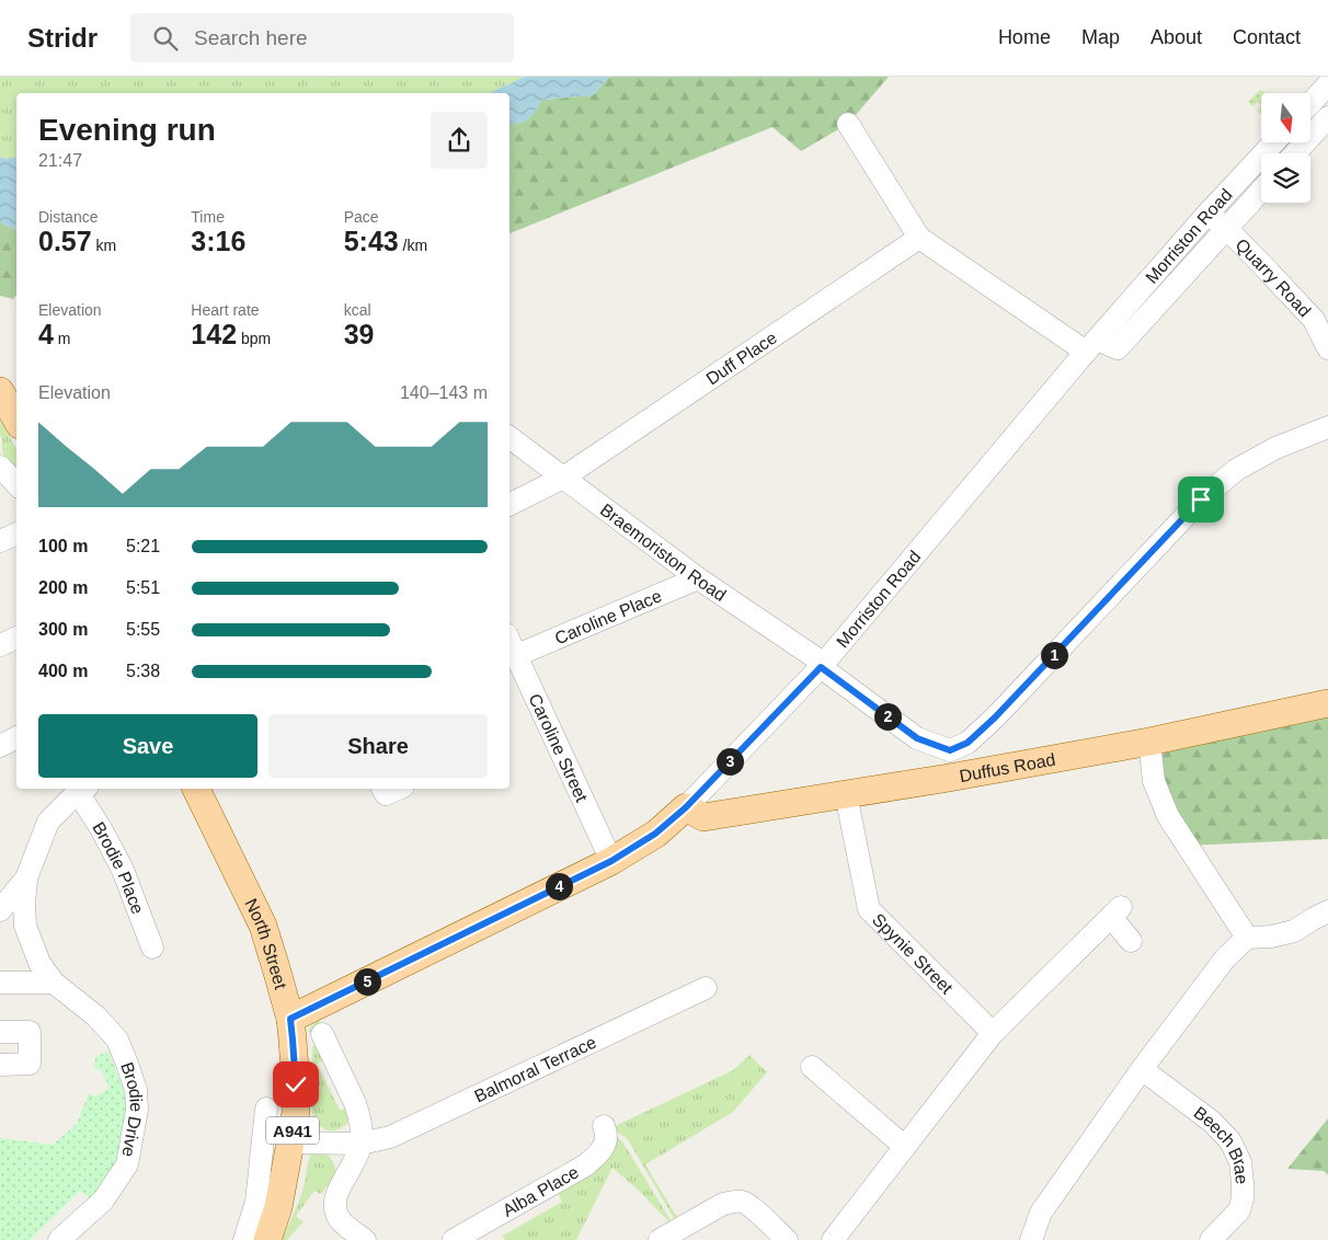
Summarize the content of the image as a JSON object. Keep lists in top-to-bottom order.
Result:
{
  "streets": {
    "main road": [
      "Morriston Road",
      "Duffus Road",
      "North Street",
      "A941"
    ],
    "street": [
      "Quarry Road",
      "Duff Place",
      "Braemoriston Road",
      "Caroline Place",
      "Caroline Street",
      "Brodie Place",
      "Spynie Street",
      "Balmoral Terrace",
      "Brodie Drive",
      "Beech Brae",
      "Alba Place"
    ]
  },
  "crossings": [
    ["Morriston Road", "Quarry Road"],
    ["Morriston Road", "Braemoriston Road"],
    ["Morriston Road", "Caroline Street"],
    ["Morriston Road", "Duffus Road"],
    ["Morriston Road", "North Street"],
    ["Duff Place", "Braemoriston Road"],
    ["Braemoriston Road", "Caroline Place"],
    ["Caroline Place", "Caroline Street"],
    ["Duffus Road", "Spynie Street"],
    ["Brodie Place", "Brodie Drive"],
    ["North Street", "Balmoral Terrace"]
  ],
  "north": "bottom",
  "page": {
    "header": "Stridr",
    "search": "Search here",
    "nav": [
      "Home",
      "Map",
      "About",
      "Contact"
    ],
    "heading": ["Evening run", "21:47"],
    "stats": [
      ["Distance", "0.57 km"],
      ["Time", "3:16"],
      ["Pace", "5:43 /km"],
      ["Elevation", "4 m"],
      ["Heart rate", "142 bpm"],
      ["kcal", "39"]
    ],
    "chart": ["Elevation", "140–143 m"],
    "list": [
      {
        "name": "100 m",
        "note": "5:21"
      },
      {
        "name": "200 m",
        "note": "5:51"
      },
      {
        "name": "300 m",
        "note": "5:55"
      },
      {
        "name": "400 m",
        "note": "5:38"
      }
    ],
    "pins": [
      "1",
      "2",
      "3",
      "4",
      "5"
    ],
    "buttons": ["Save", "Share"]
  }
}
